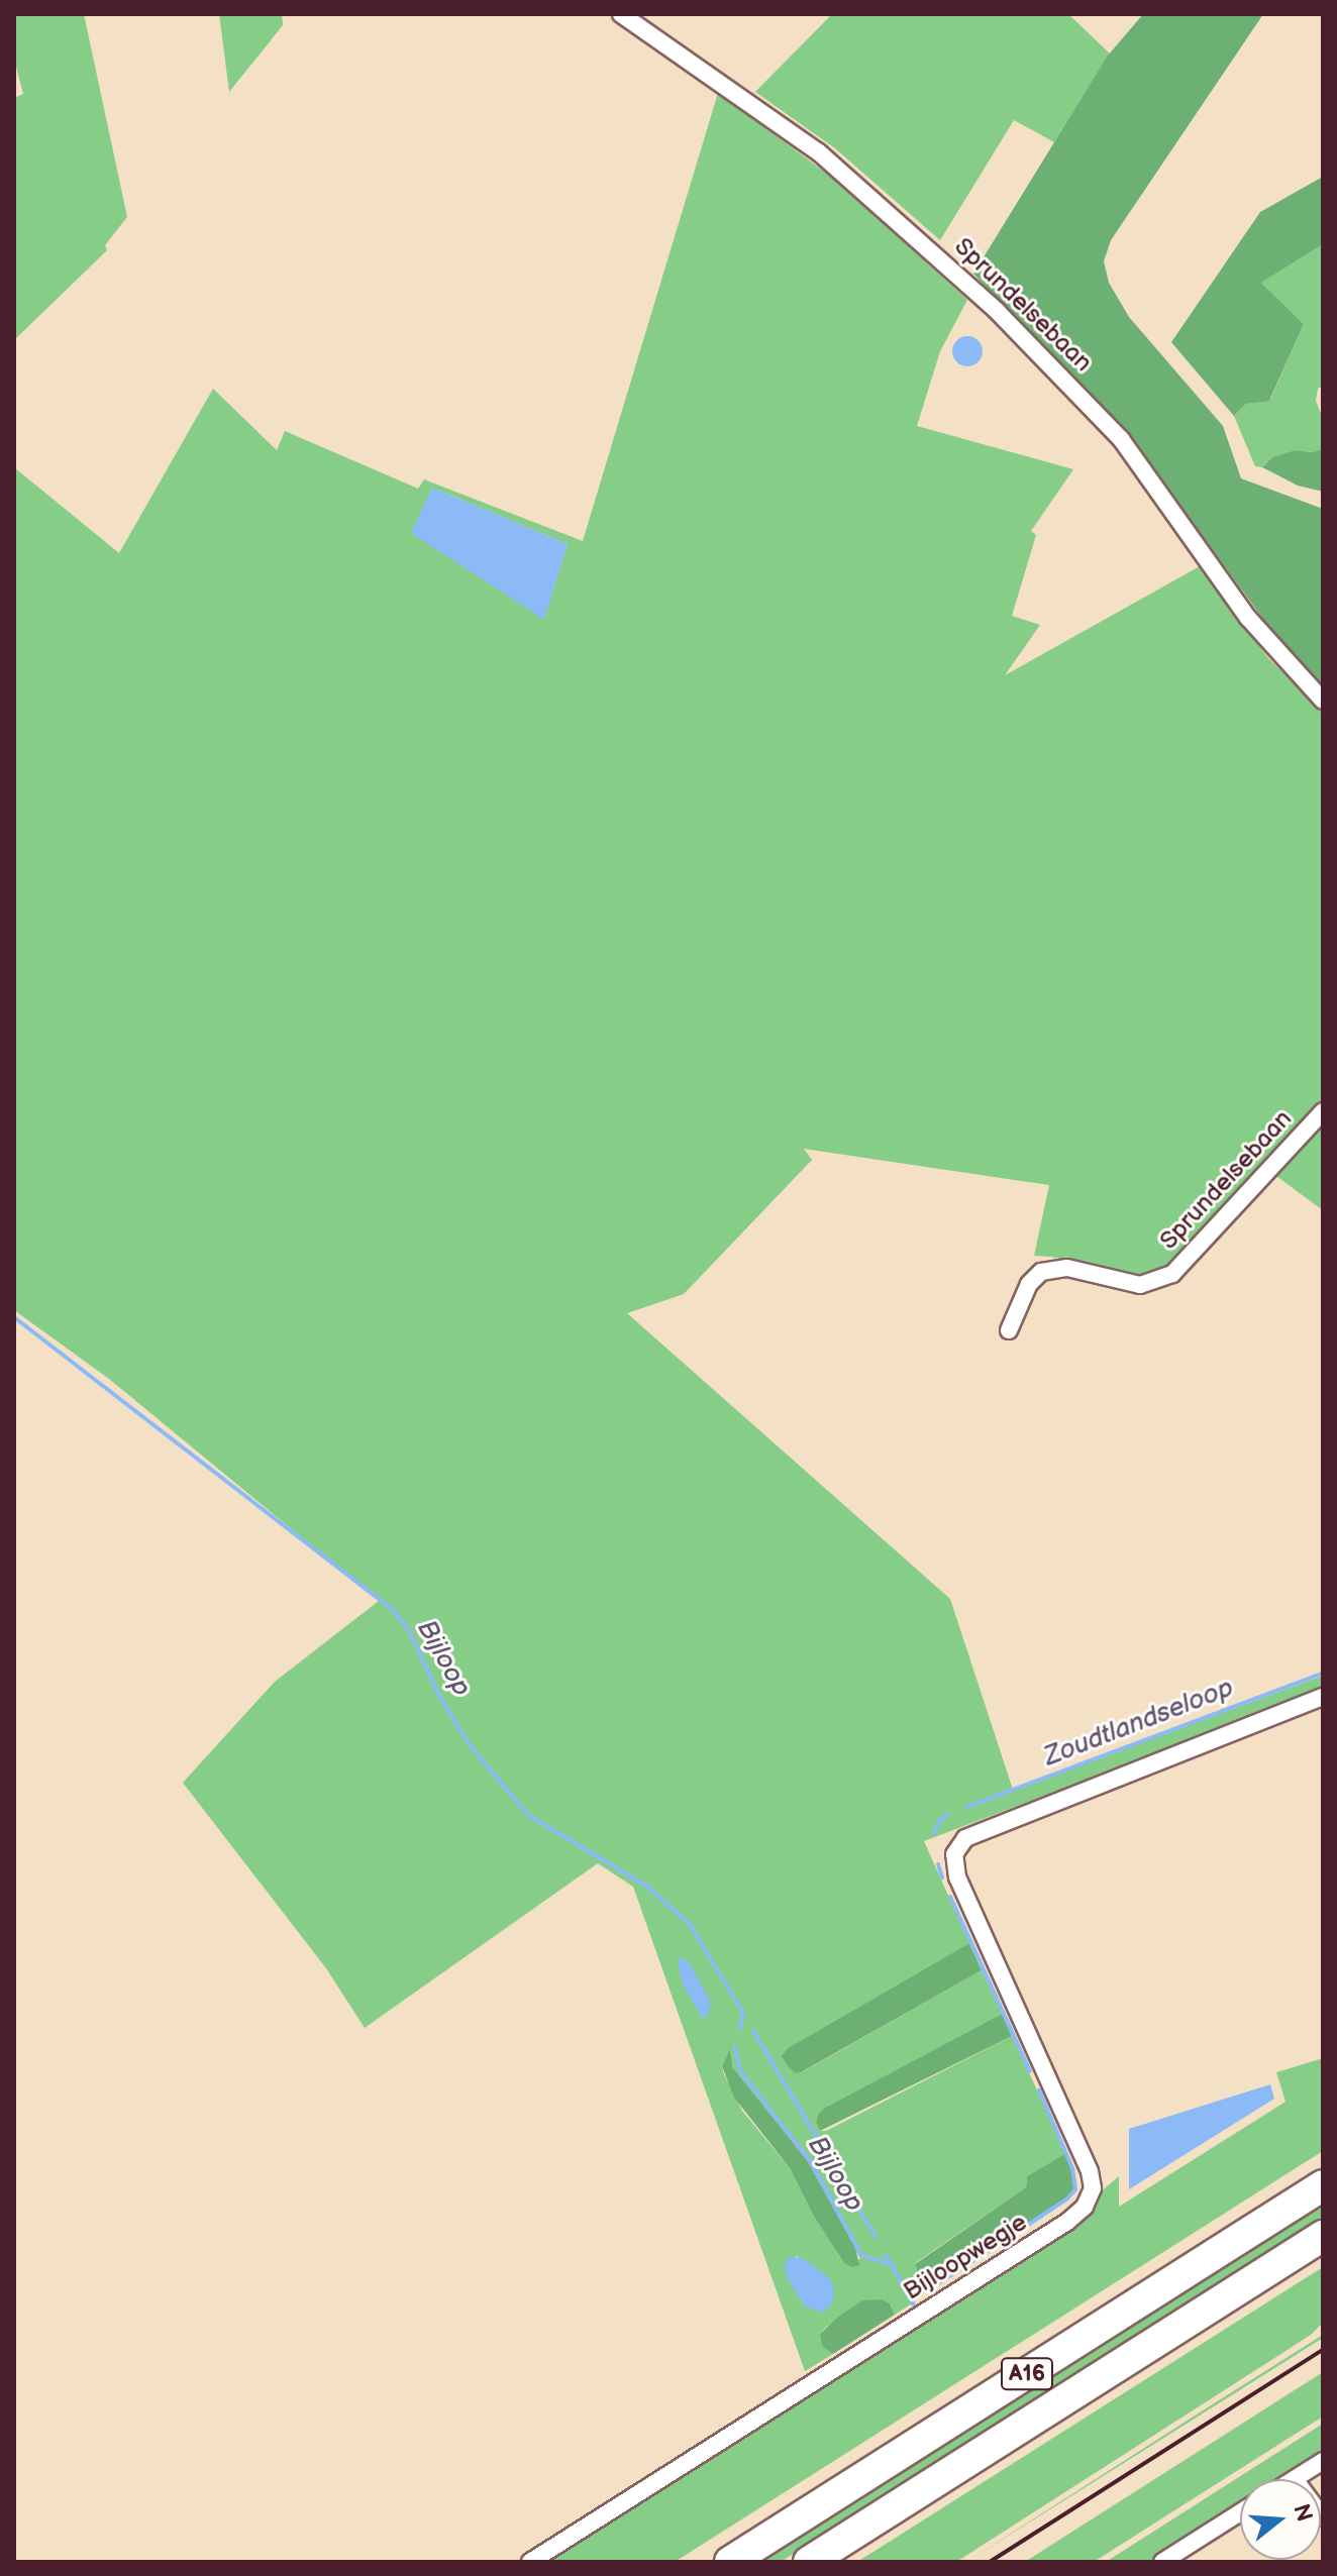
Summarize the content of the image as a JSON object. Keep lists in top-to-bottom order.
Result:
{
  "streets": {
    "highway": ["A16"],
    "street": ["Sprundelsebaan", "Bijloopwegje"]
  },
  "water": ["Bijloop", "Zoudtlandseloop"],
  "north": "right"
}
